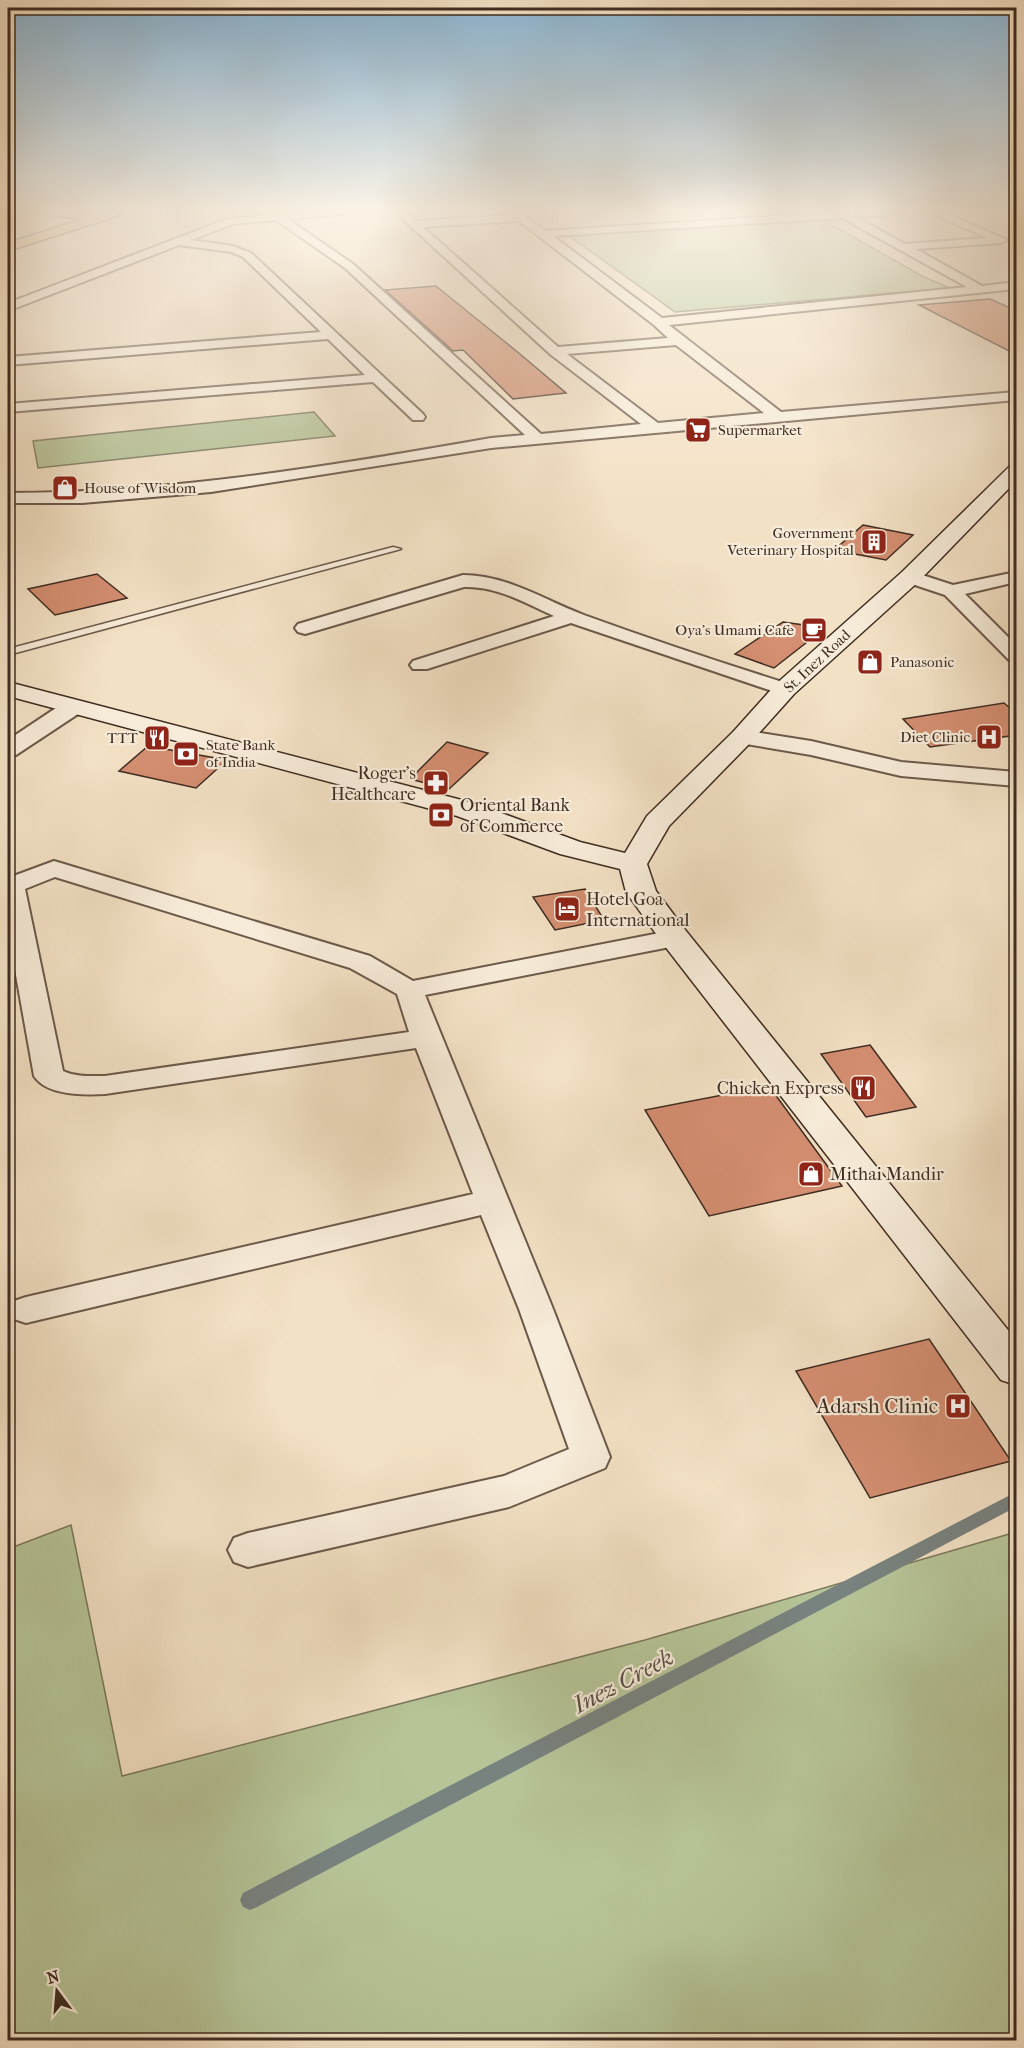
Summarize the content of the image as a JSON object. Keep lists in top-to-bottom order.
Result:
{
  "streets": {
    "main road": ["St. Inez Road"]
  },
  "water": ["Inez Creek"],
  "places": {
    "supermarket": ["Supermarket"],
    "shop": ["House of Wisdom", "Panasonic", "Mithai Mandir"],
    "building": ["Government Veterinary Hospital"],
    "cafe": ["Oya's Umami Cafe"],
    "hospital": ["Diet Clinic", "Adarsh Clinic"],
    "restaurant": ["TTT", "Chicken Express"],
    "bank": ["State Bank of India", "Oriental Bank of Commerce"],
    "pharmacy": ["Roger's Healthcare"],
    "hotel": ["Hotel Goa International"]
  },
  "north": "top"
}
